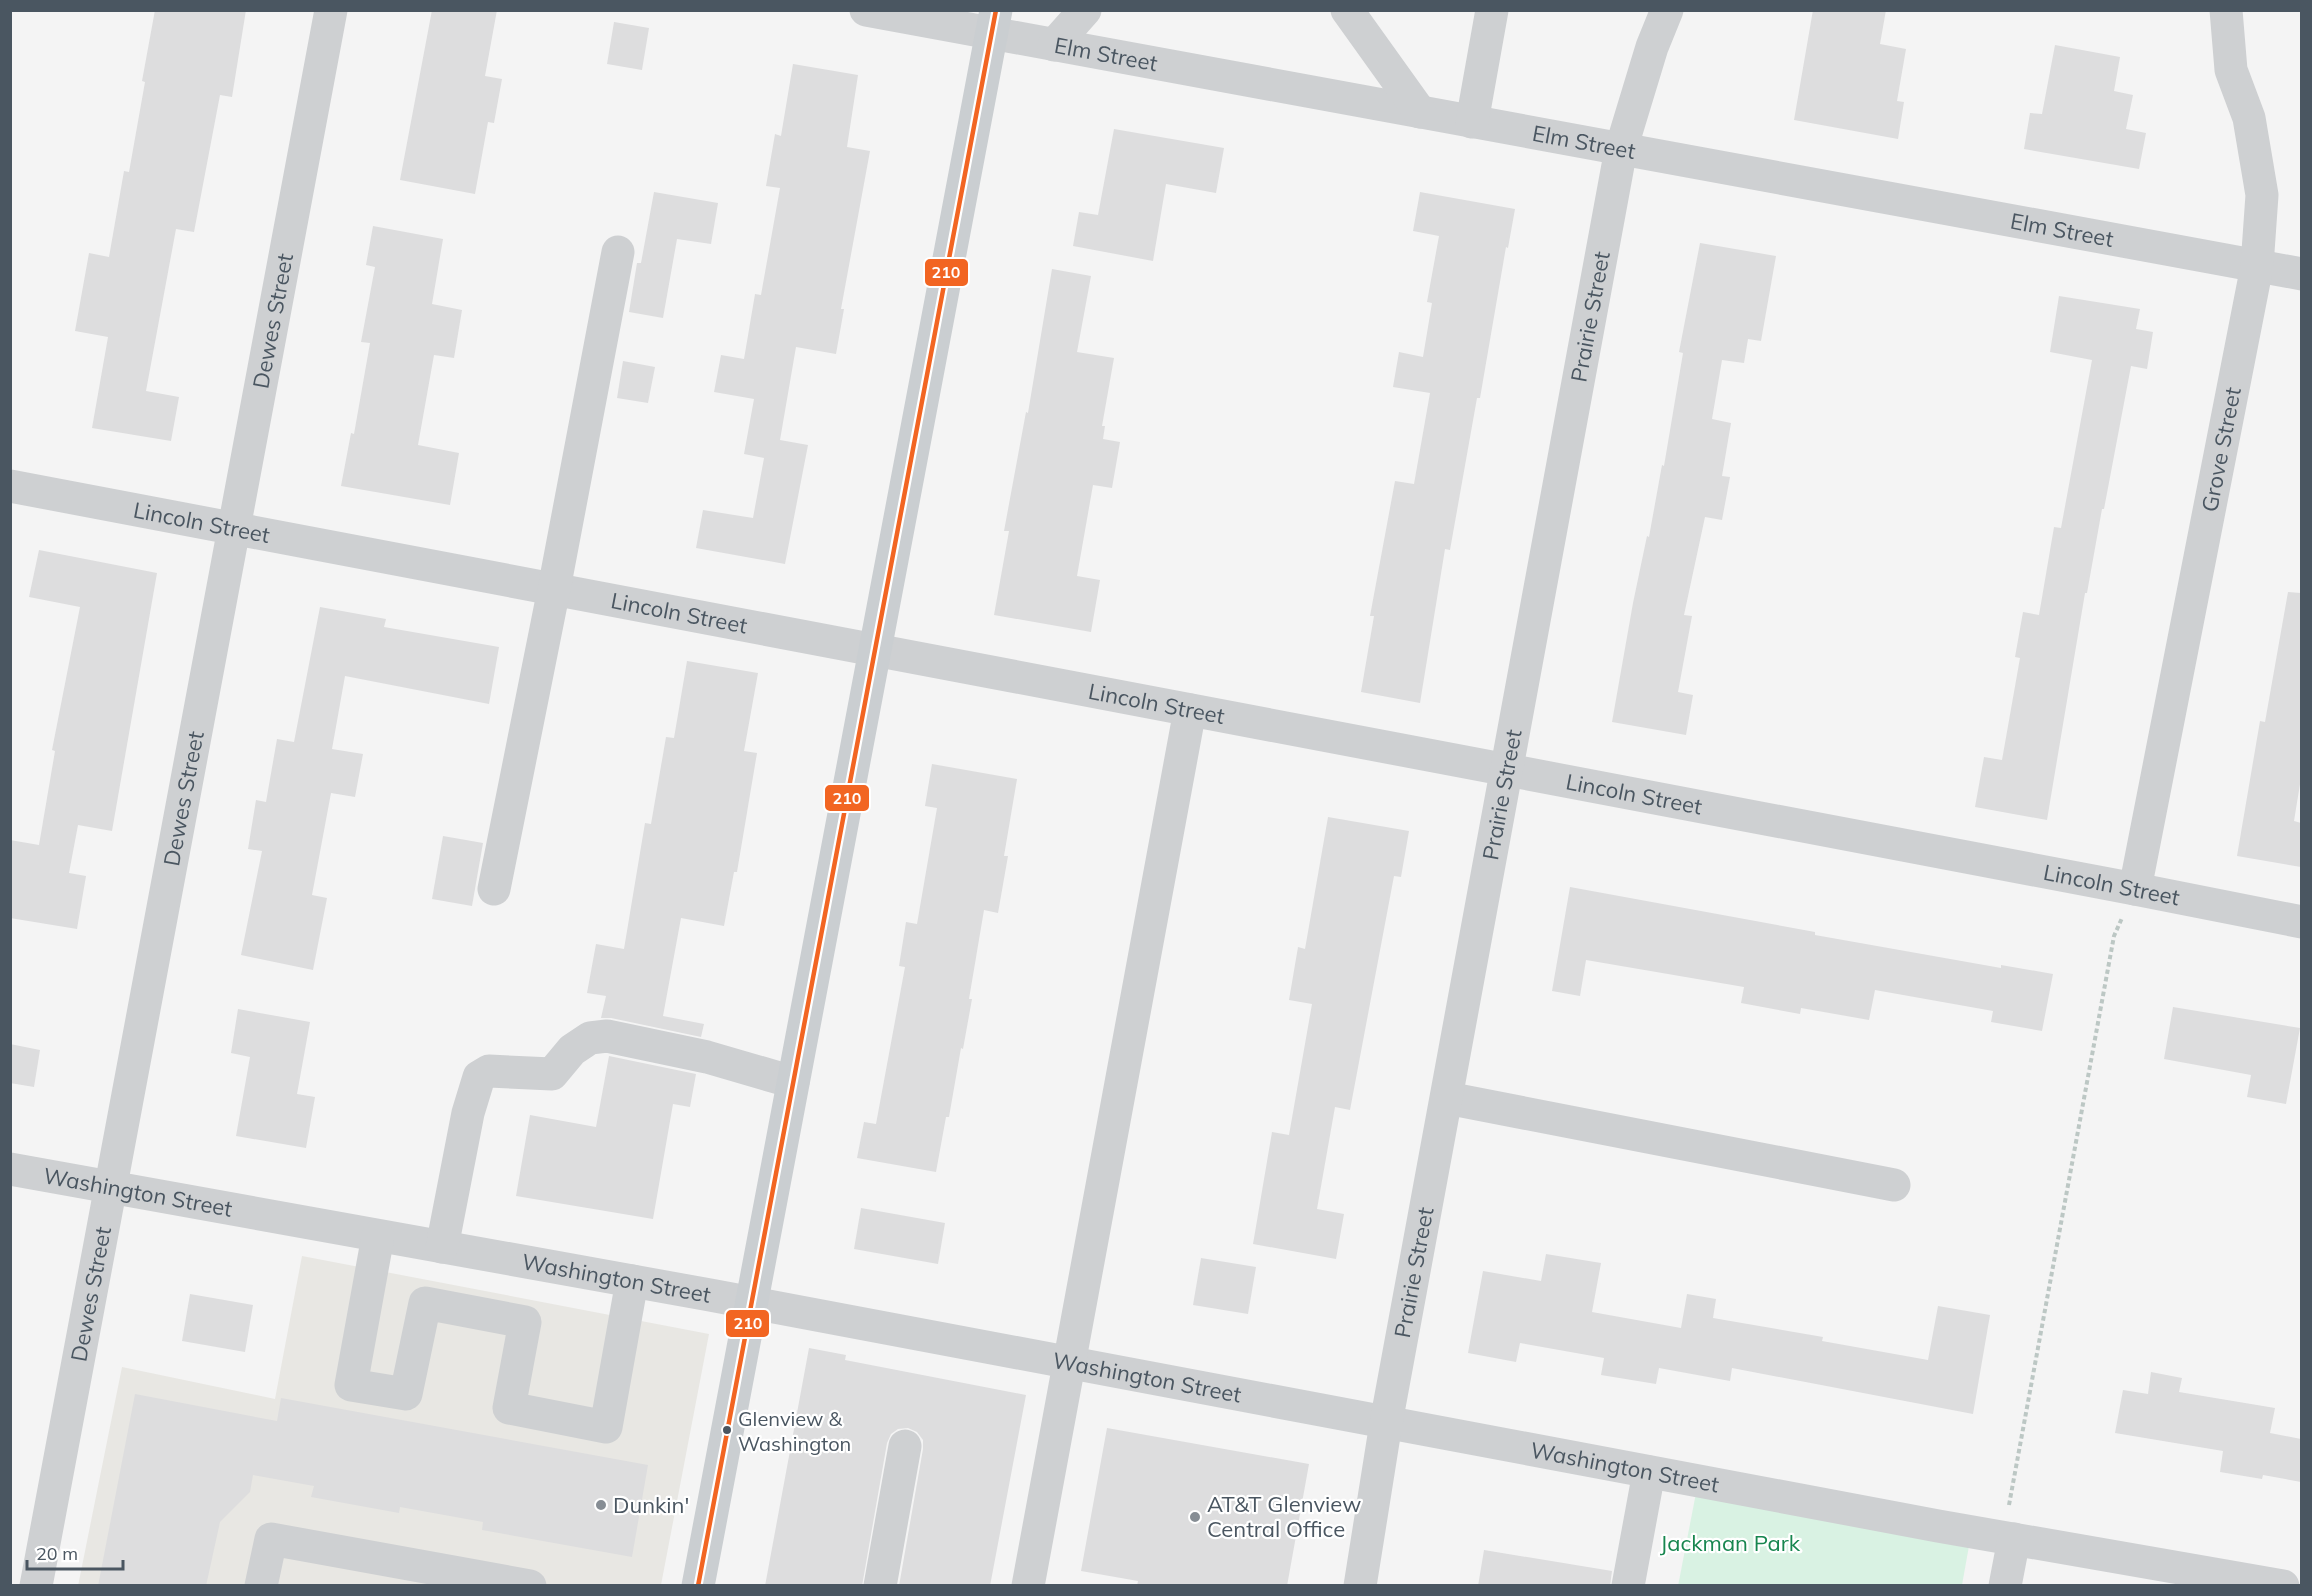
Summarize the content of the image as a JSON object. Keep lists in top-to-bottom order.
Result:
{
  "streets": {
    "street": [
      "Elm Street",
      "Prairie Street",
      "Dewes Street",
      "Grove Street",
      "Lincoln Street",
      "Washington Street"
    ]
  },
  "crossings": [
    ["Elm Street", "Prairie Street"],
    ["Elm Street", "Grove Street"],
    ["Prairie Street", "Lincoln Street"],
    ["Prairie Street", "Washington Street"],
    ["Dewes Street", "Lincoln Street"],
    ["Dewes Street", "Washington Street"],
    ["Grove Street", "Lincoln Street"]
  ],
  "parks": ["Jackman Park"],
  "places": ["Glenview & Washington", "Dunkin'", "AT&T Glenview Central Office"],
  "lines": ["transit line 210"],
  "scale_bar": "20 m"
}
